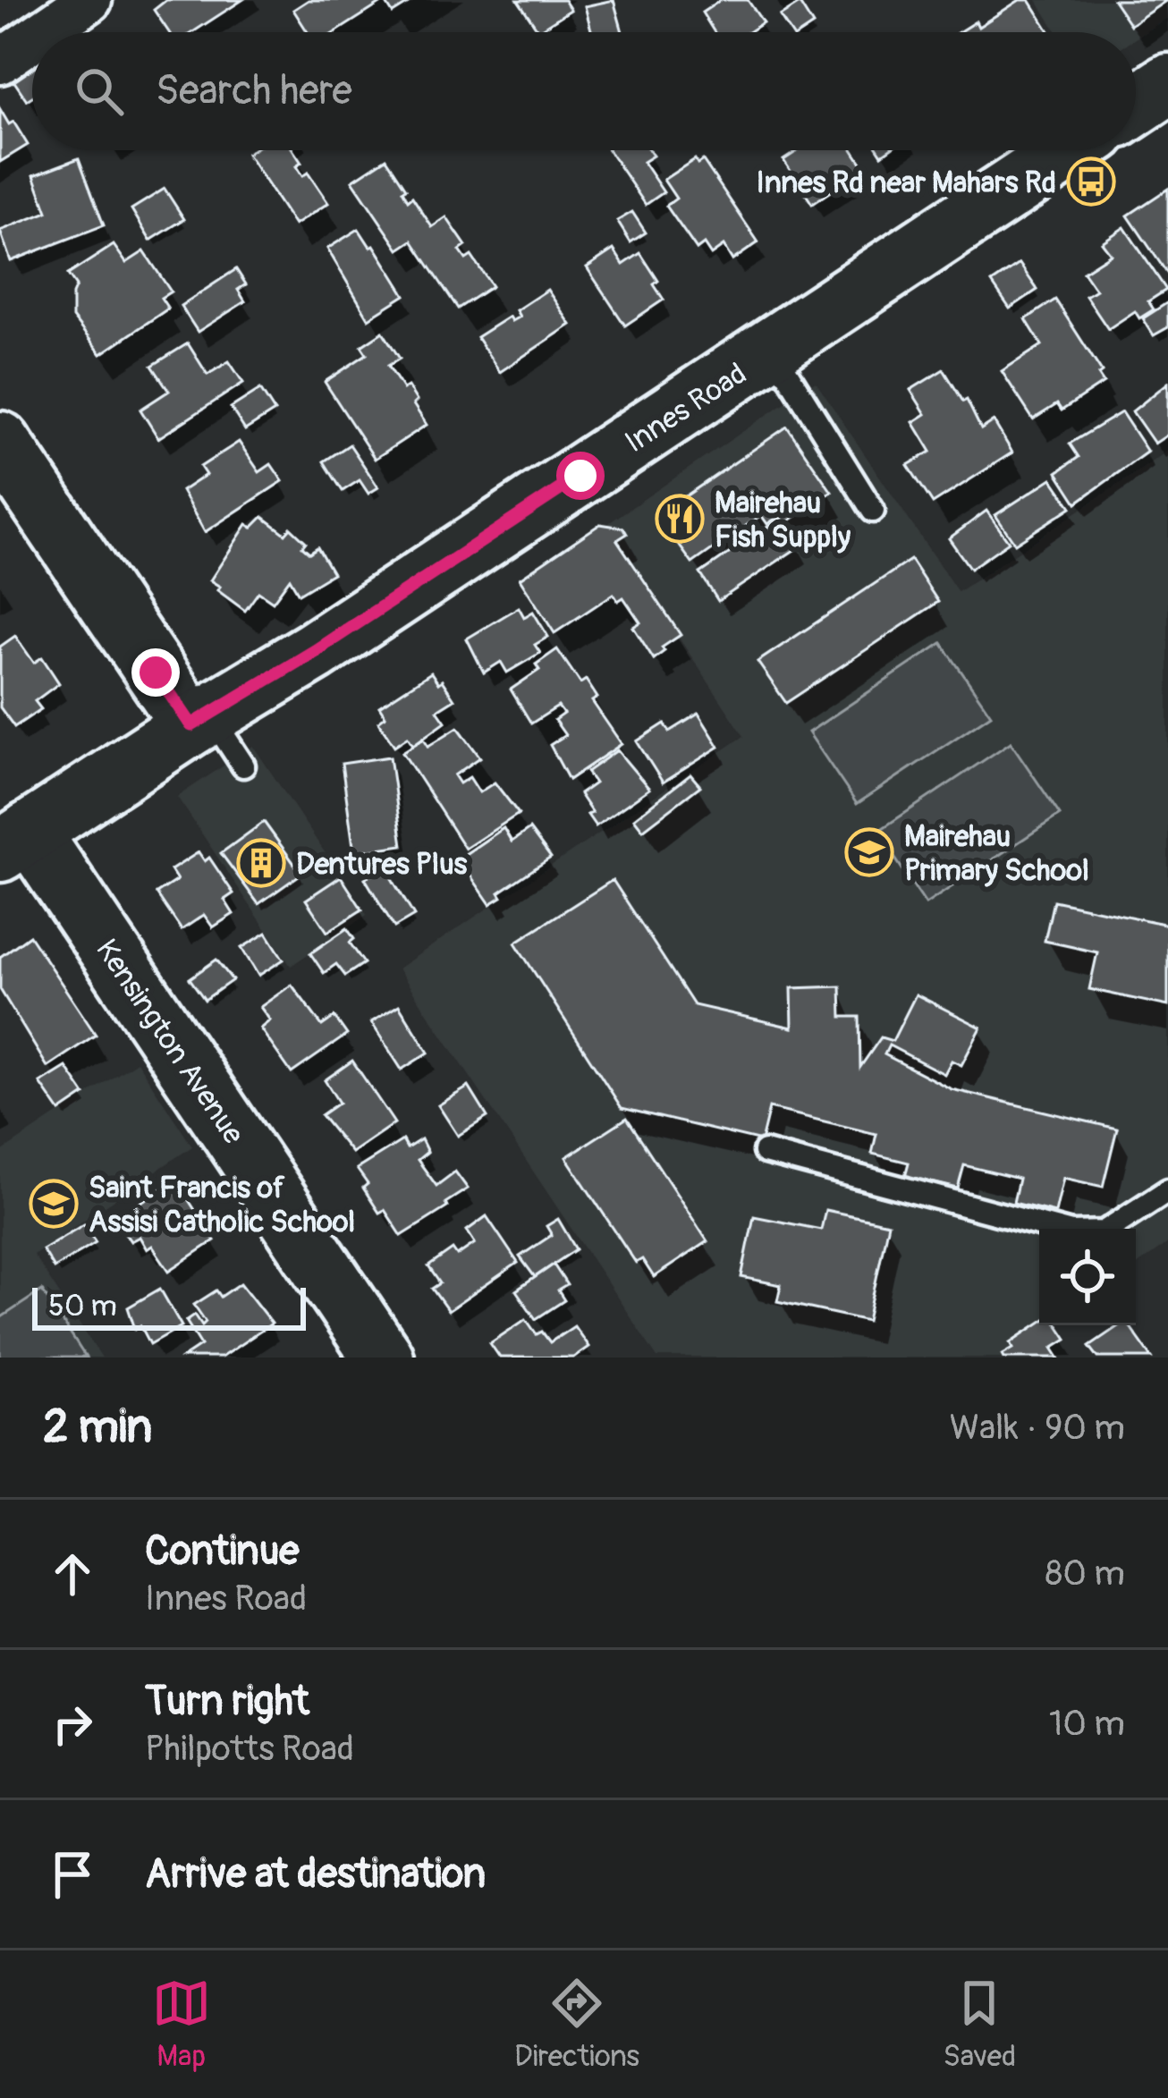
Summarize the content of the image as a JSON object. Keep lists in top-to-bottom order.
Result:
{
  "streets": {
    "main road": ["Innes Road", "Kensington Avenue"]
  },
  "crossings": [
    ["Innes Road", "Kensington Avenue"]
  ],
  "places": {
    "bus stop": ["Innes Rd near Mahars Rd"],
    "restaurant": ["Mairehau Fish Supply"],
    "school or university": ["Mairehau Primary School", "Saint Francis of Assisi Catholic School"],
    "building": ["Dentures Plus"]
  },
  "scale_bar": "50 m",
  "page": {
    "search": "Search here",
    "scale": "50 m",
    "heading": ["2 min", "Walk · 90 m"],
    "list": [
      ["Continue", "Innes Road", "80 m"],
      ["Turn right", "Philpotts Road", "10 m"],
      "Arrive at destination"
    ],
    "nav": ["Map", "Directions", "Saved"]
  }
}
